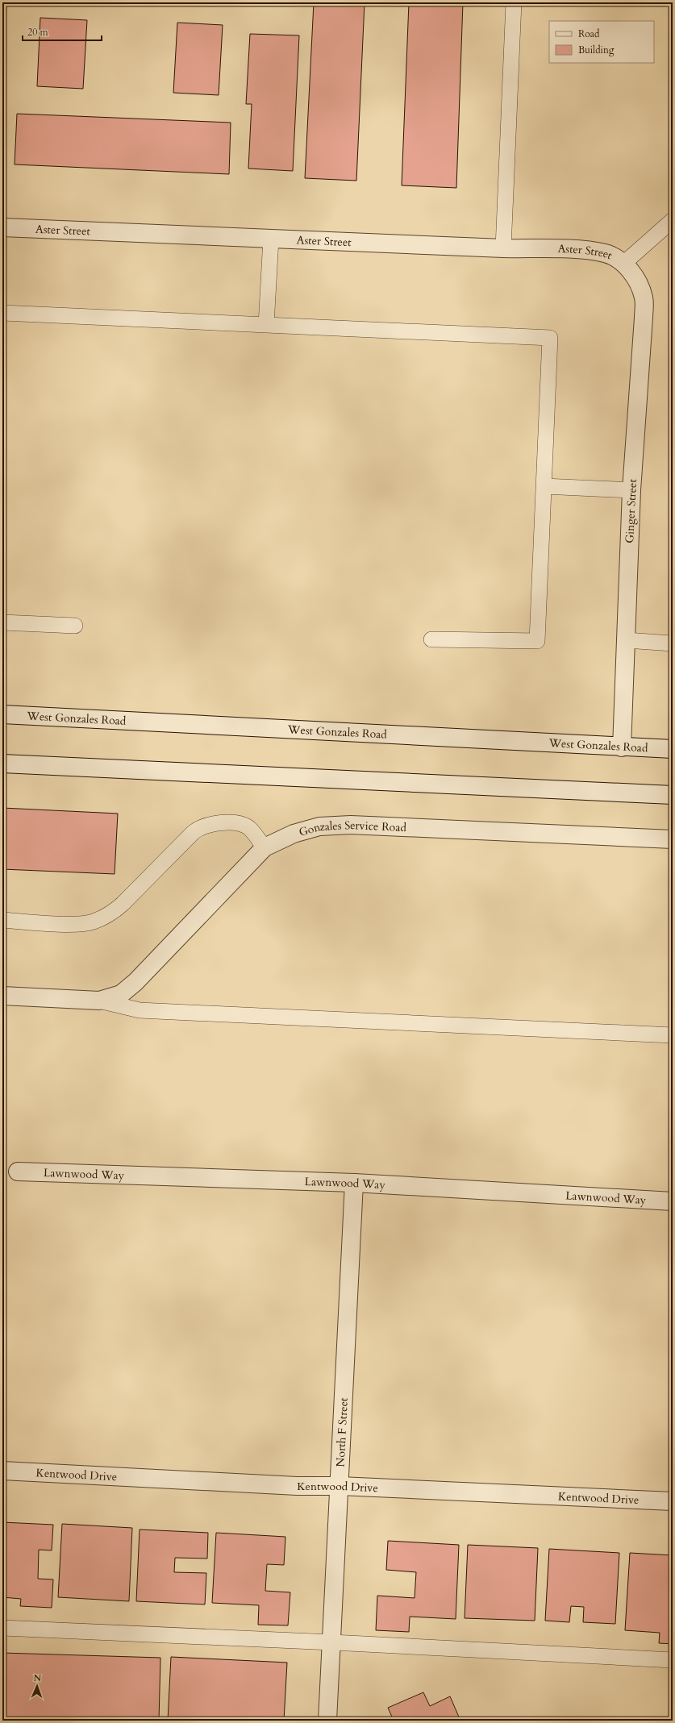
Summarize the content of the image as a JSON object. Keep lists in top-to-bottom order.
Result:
{
  "streets": {
    "street": [
      "Aster Street",
      "Ginger Street",
      "West Gonzales Road",
      "Gonzales Service Road",
      "Lawnwood Way",
      "North F Street",
      "Kentwood Drive"
    ]
  },
  "crossings": [
    ["Aster Street", "Ginger Street"],
    ["Ginger Street", "West Gonzales Road"],
    ["Lawnwood Way", "North F Street"],
    ["North F Street", "Kentwood Drive"]
  ],
  "legend": ["Road", "Building"],
  "scale_bar": "20 m",
  "north": "top"
}
